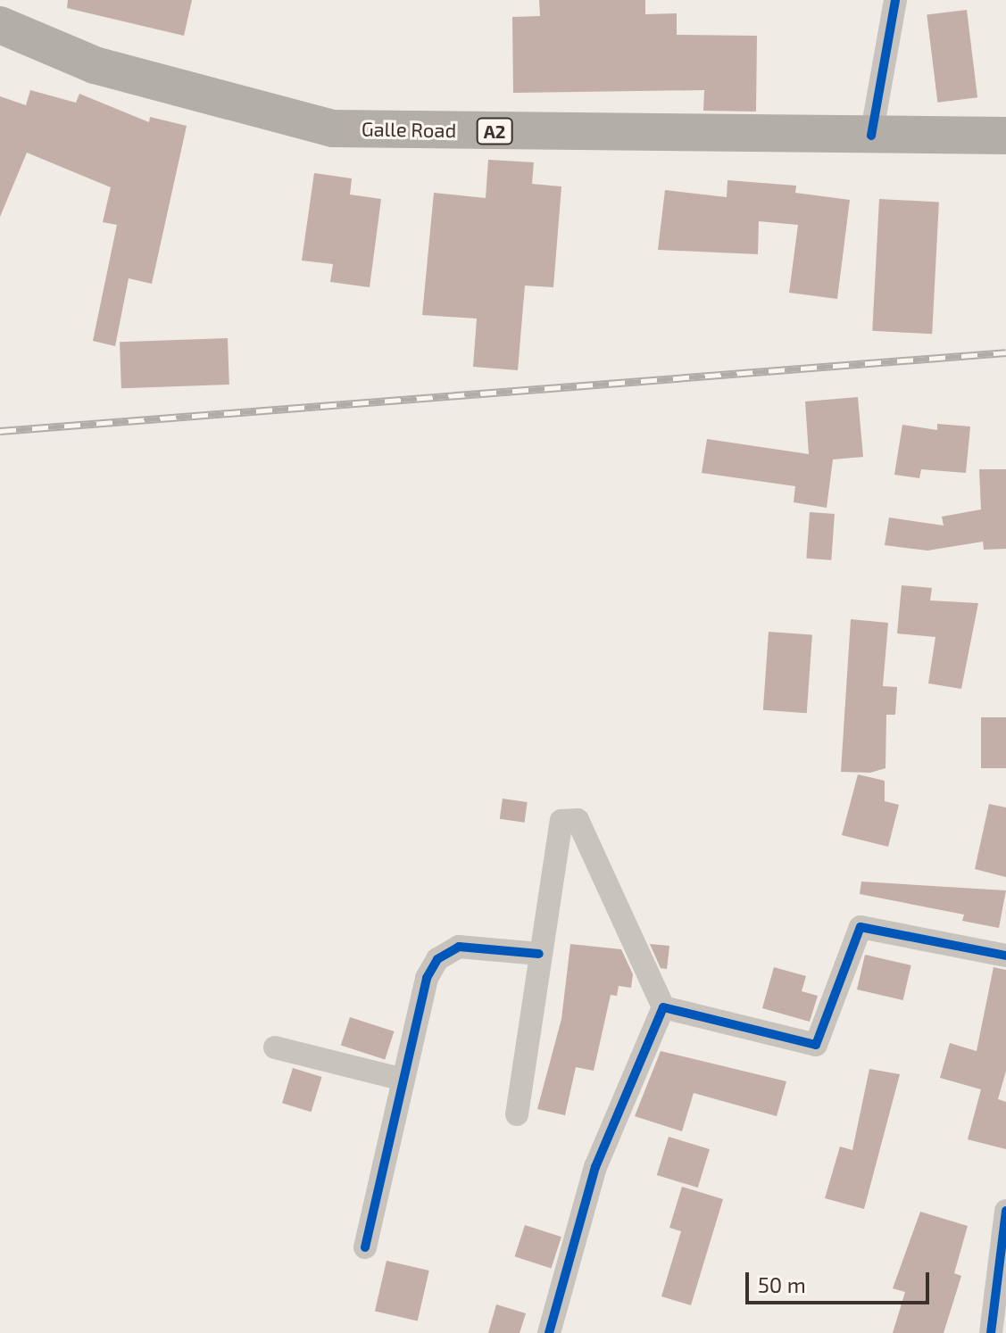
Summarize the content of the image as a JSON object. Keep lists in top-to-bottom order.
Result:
{
  "streets": {
    "highway": ["Galle Road", "A2"]
  },
  "scale_bar": "50 m"
}
